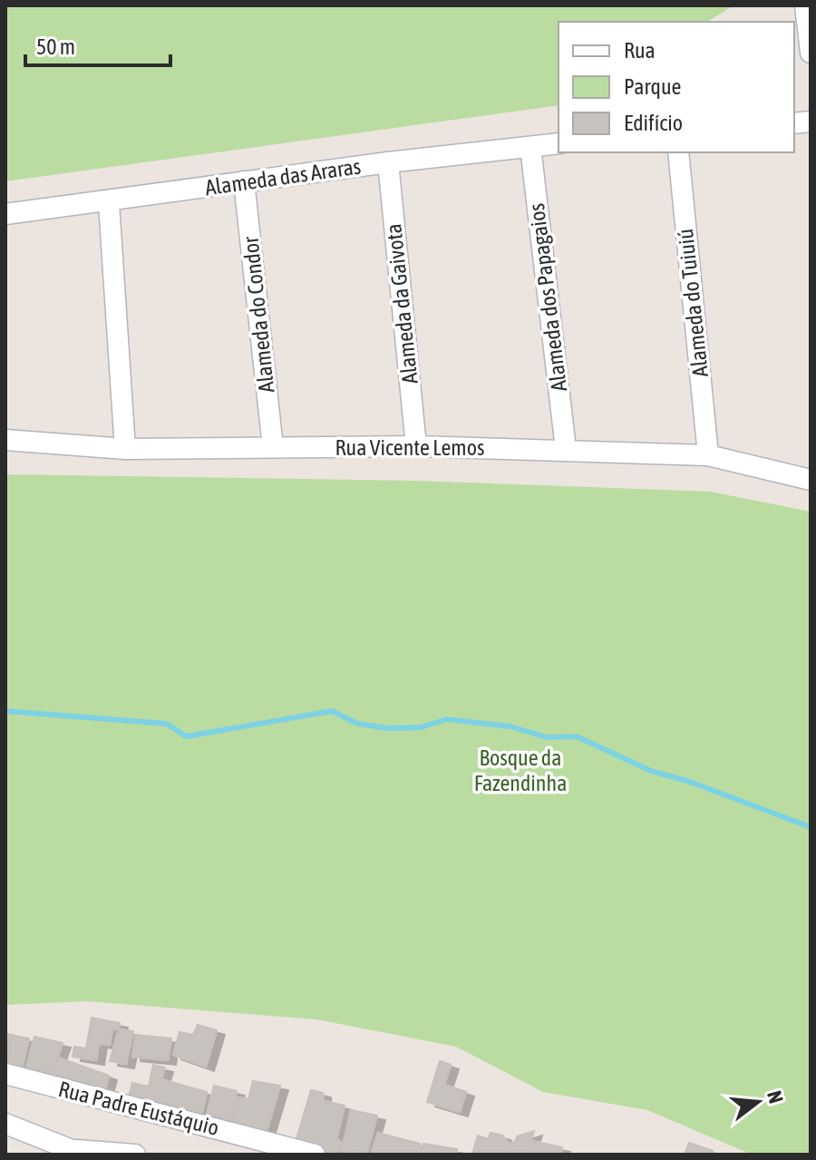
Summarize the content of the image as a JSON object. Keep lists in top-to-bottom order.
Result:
{
  "streets": {
    "street": [
      "Alameda das Araras",
      "Alameda dos Papagaios",
      "Alameda do Tuiuiú",
      "Alameda da Gaivota",
      "Alameda do Condor",
      "Rua Vicente Lemos",
      "Rua Padre Eustáquio"
    ]
  },
  "crossings": [
    ["Alameda das Araras", "Alameda dos Papagaios"],
    ["Alameda das Araras", "Alameda da Gaivota"],
    ["Alameda das Araras", "Alameda do Condor"],
    ["Alameda dos Papagaios", "Rua Vicente Lemos"],
    ["Alameda do Tuiuiú", "Rua Vicente Lemos"],
    ["Alameda da Gaivota", "Rua Vicente Lemos"],
    ["Alameda do Condor", "Rua Vicente Lemos"]
  ],
  "parks": ["Bosque da Fazendinha"],
  "legend": ["Rua", "Parque", "Edifício"],
  "scale_bar": "50 m",
  "north": "right"
}
